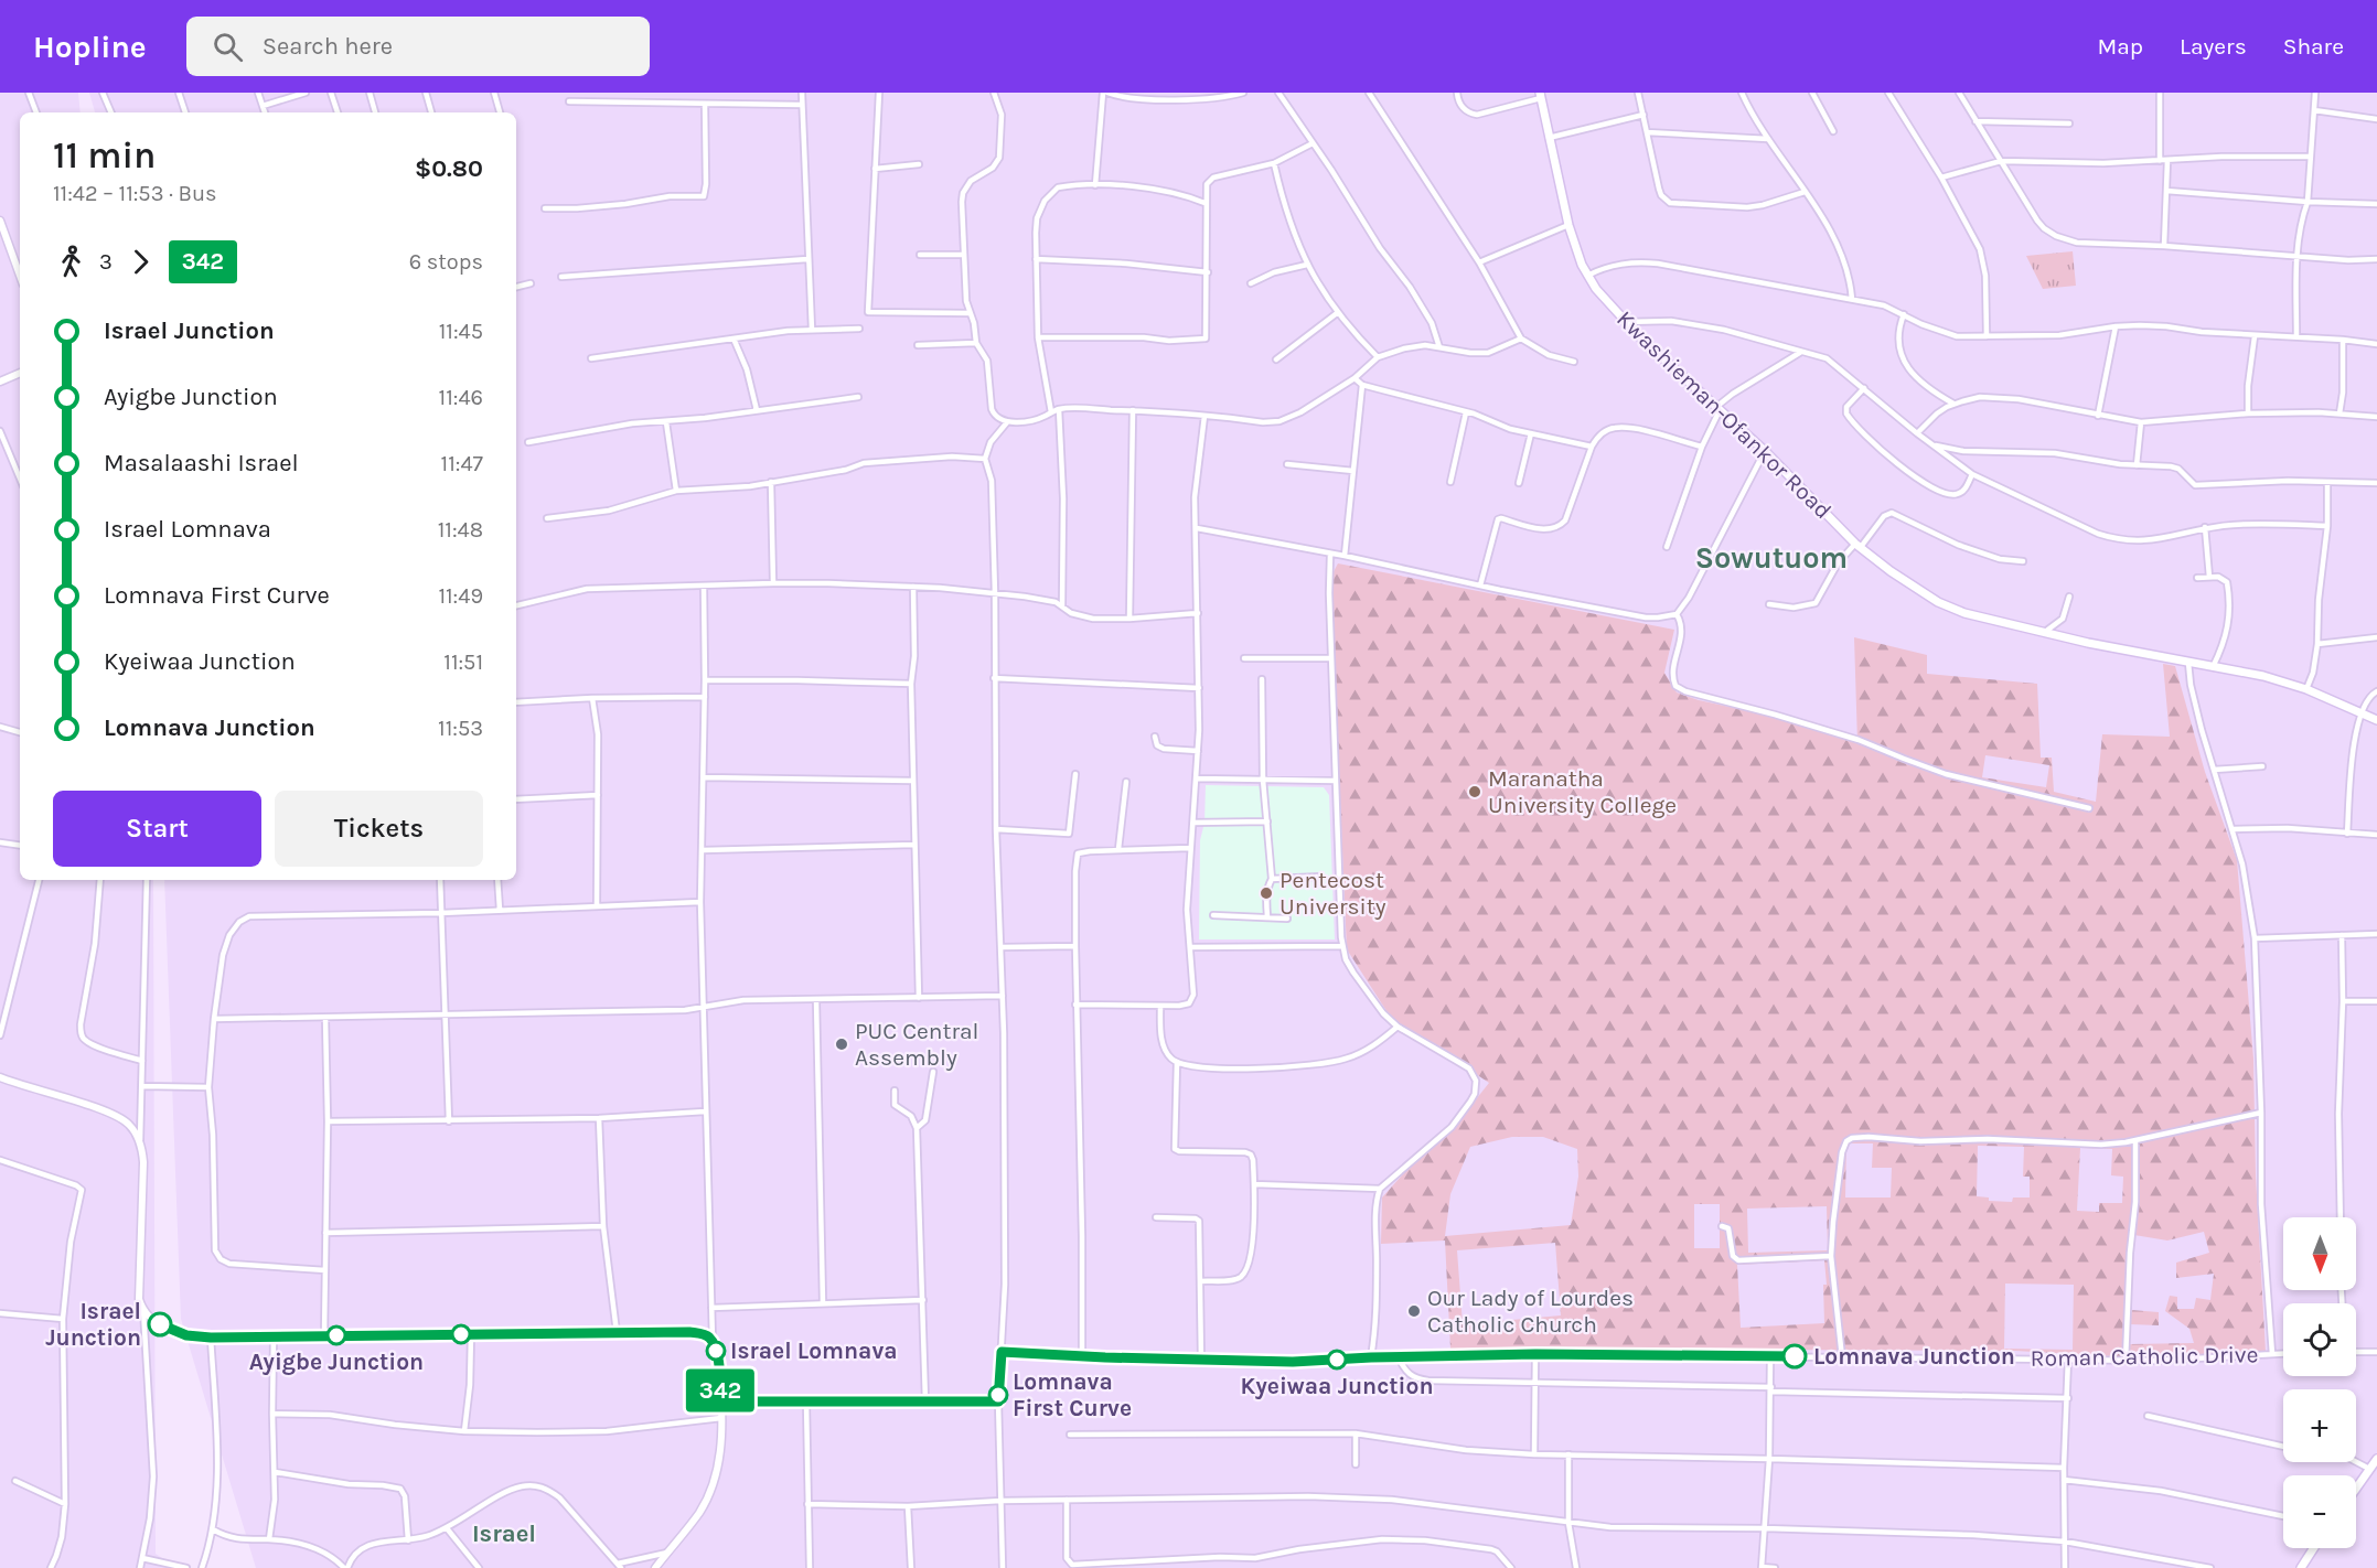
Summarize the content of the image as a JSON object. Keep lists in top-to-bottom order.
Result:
{
  "streets": {
    "main road": ["Kwashieman-Ofankor Road"],
    "street": ["Roman Catholic Drive"]
  },
  "districts": ["Sowutuom", "Israel"],
  "places": [
    "Maranatha University College",
    "Pentecost University",
    "PUC Central Assembly",
    "Our Lady of Lourdes Catholic Church",
    "Israel Junction",
    "Ayigbe Junction",
    "Israel Lomnava",
    "Lomnava Junction",
    "Kyeiwaa Junction",
    "Lomnava First Curve"
  ],
  "lines": ["bus line 342"],
  "north": "bottom",
  "page": {
    "header": "Hopline",
    "search": "Search here",
    "nav": ["Map", "Layers", "Share"],
    "on_map": "342",
    "heading": ["11 min", "11:42 – 11:53 · Bus", "$0.80"],
    "legs": ["3", "342", "6 stops"],
    "list": [
      {
        "name": "Israel Junction",
        "value": "11:45"
      },
      {
        "name": "Ayigbe Junction",
        "value": "11:46"
      },
      {
        "name": "Masalaashi Israel",
        "value": "11:47"
      },
      {
        "name": "Israel Lomnava",
        "value": "11:48"
      },
      {
        "name": "Lomnava First Curve",
        "value": "11:49"
      },
      {
        "name": "Kyeiwaa Junction",
        "value": "11:51"
      },
      {
        "name": "Lomnava Junction",
        "value": "11:53"
      }
    ],
    "buttons": ["Start", "Tickets"],
    "map_buttons": ["+", "−"]
  }
}
